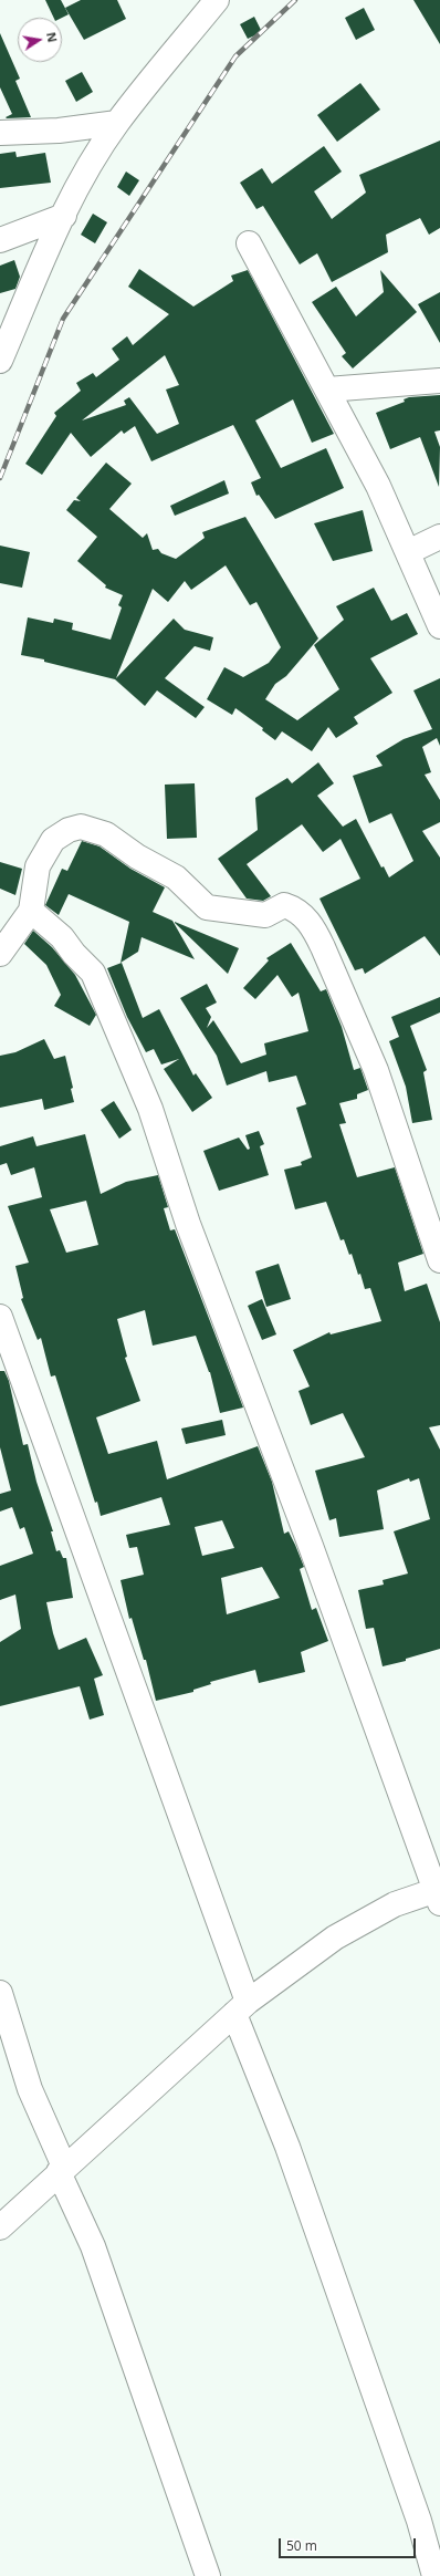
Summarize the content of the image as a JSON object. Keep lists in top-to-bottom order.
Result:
{
  "scale_bar": "50 m",
  "north": "right"
}
